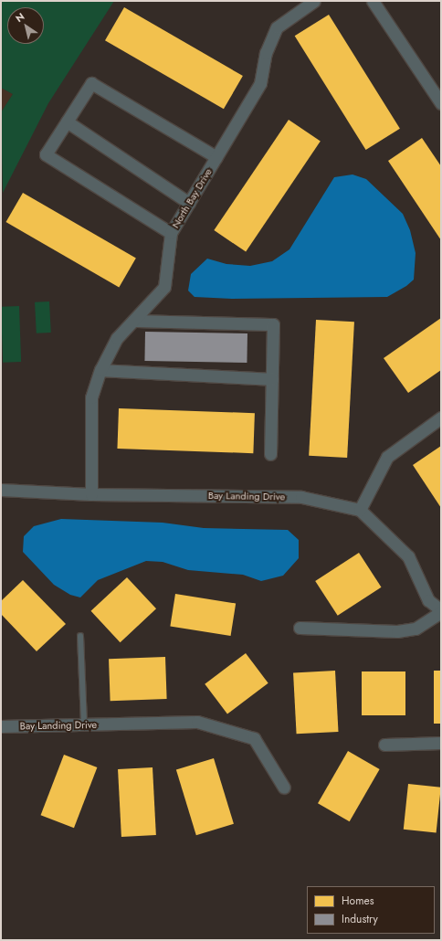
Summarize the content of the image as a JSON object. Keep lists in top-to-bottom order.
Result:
{
  "streets": {
    "street": ["North Bay Drive", "Bay Landing Drive"]
  },
  "crossings": [
    ["North Bay Drive", "Bay Landing Drive"]
  ],
  "legend": ["Homes", "Industry"],
  "north": "top left"
}
